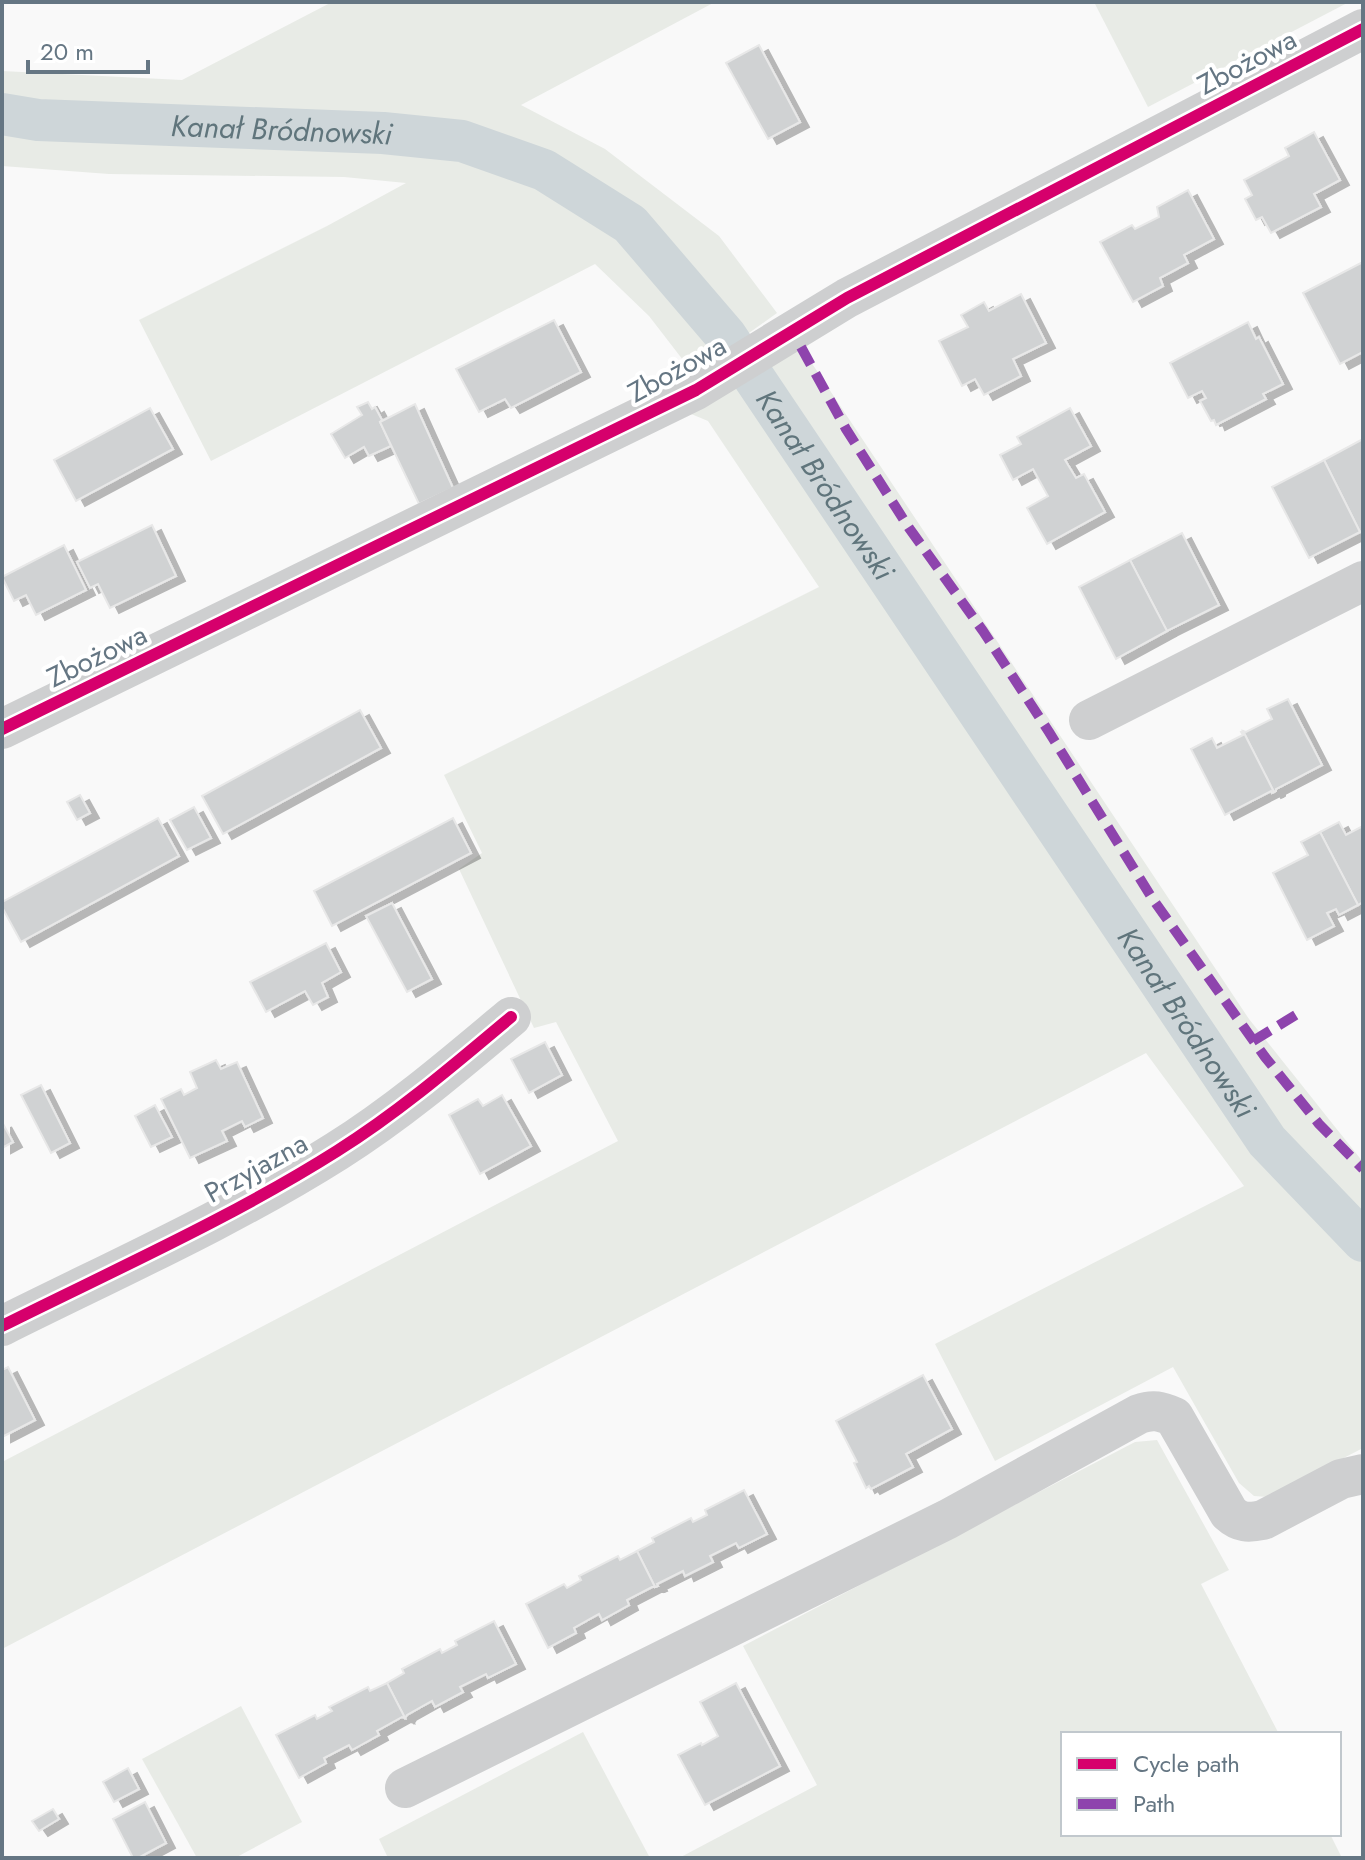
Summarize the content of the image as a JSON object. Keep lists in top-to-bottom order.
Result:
{
  "streets": {
    "street": ["Zbożowa", "Przyjazna"]
  },
  "water": ["Kanał Bródnowski"],
  "legend": ["Cycle path", "Path"],
  "scale_bar": "20 m"
}
